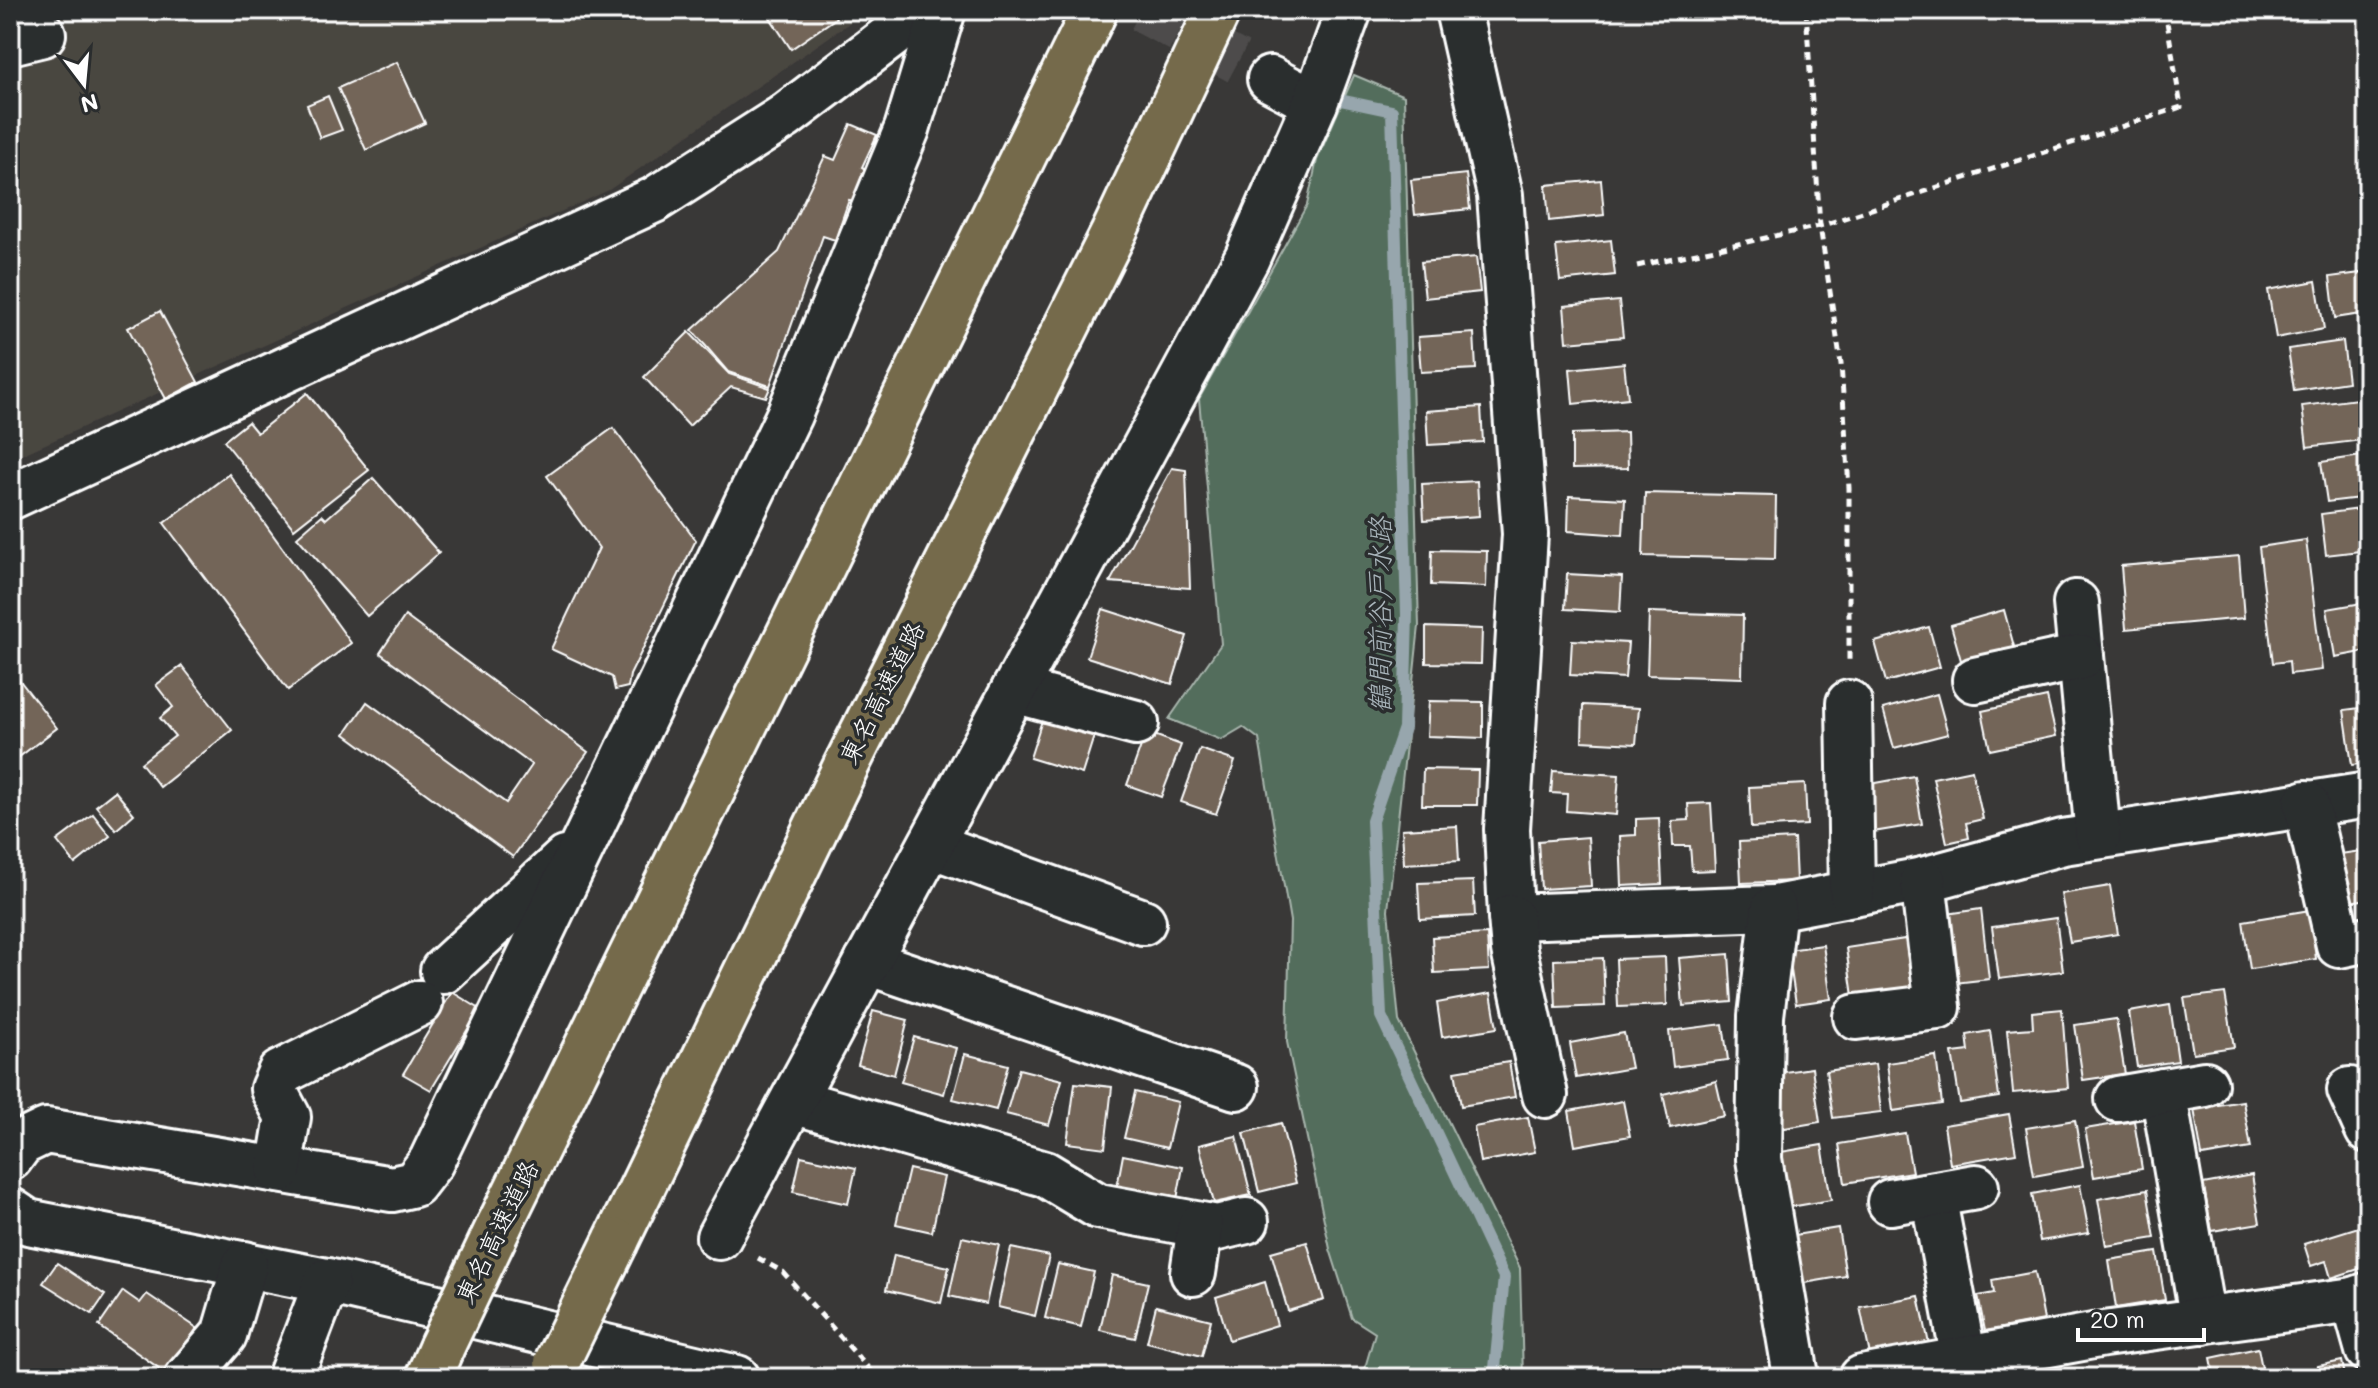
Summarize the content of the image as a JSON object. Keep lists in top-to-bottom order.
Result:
{
  "streets": {
    "highway": ["東名高速道路"]
  },
  "water": ["鶴間前谷戸水路"],
  "scale_bar": "20 m",
  "north": "bottom"
}
